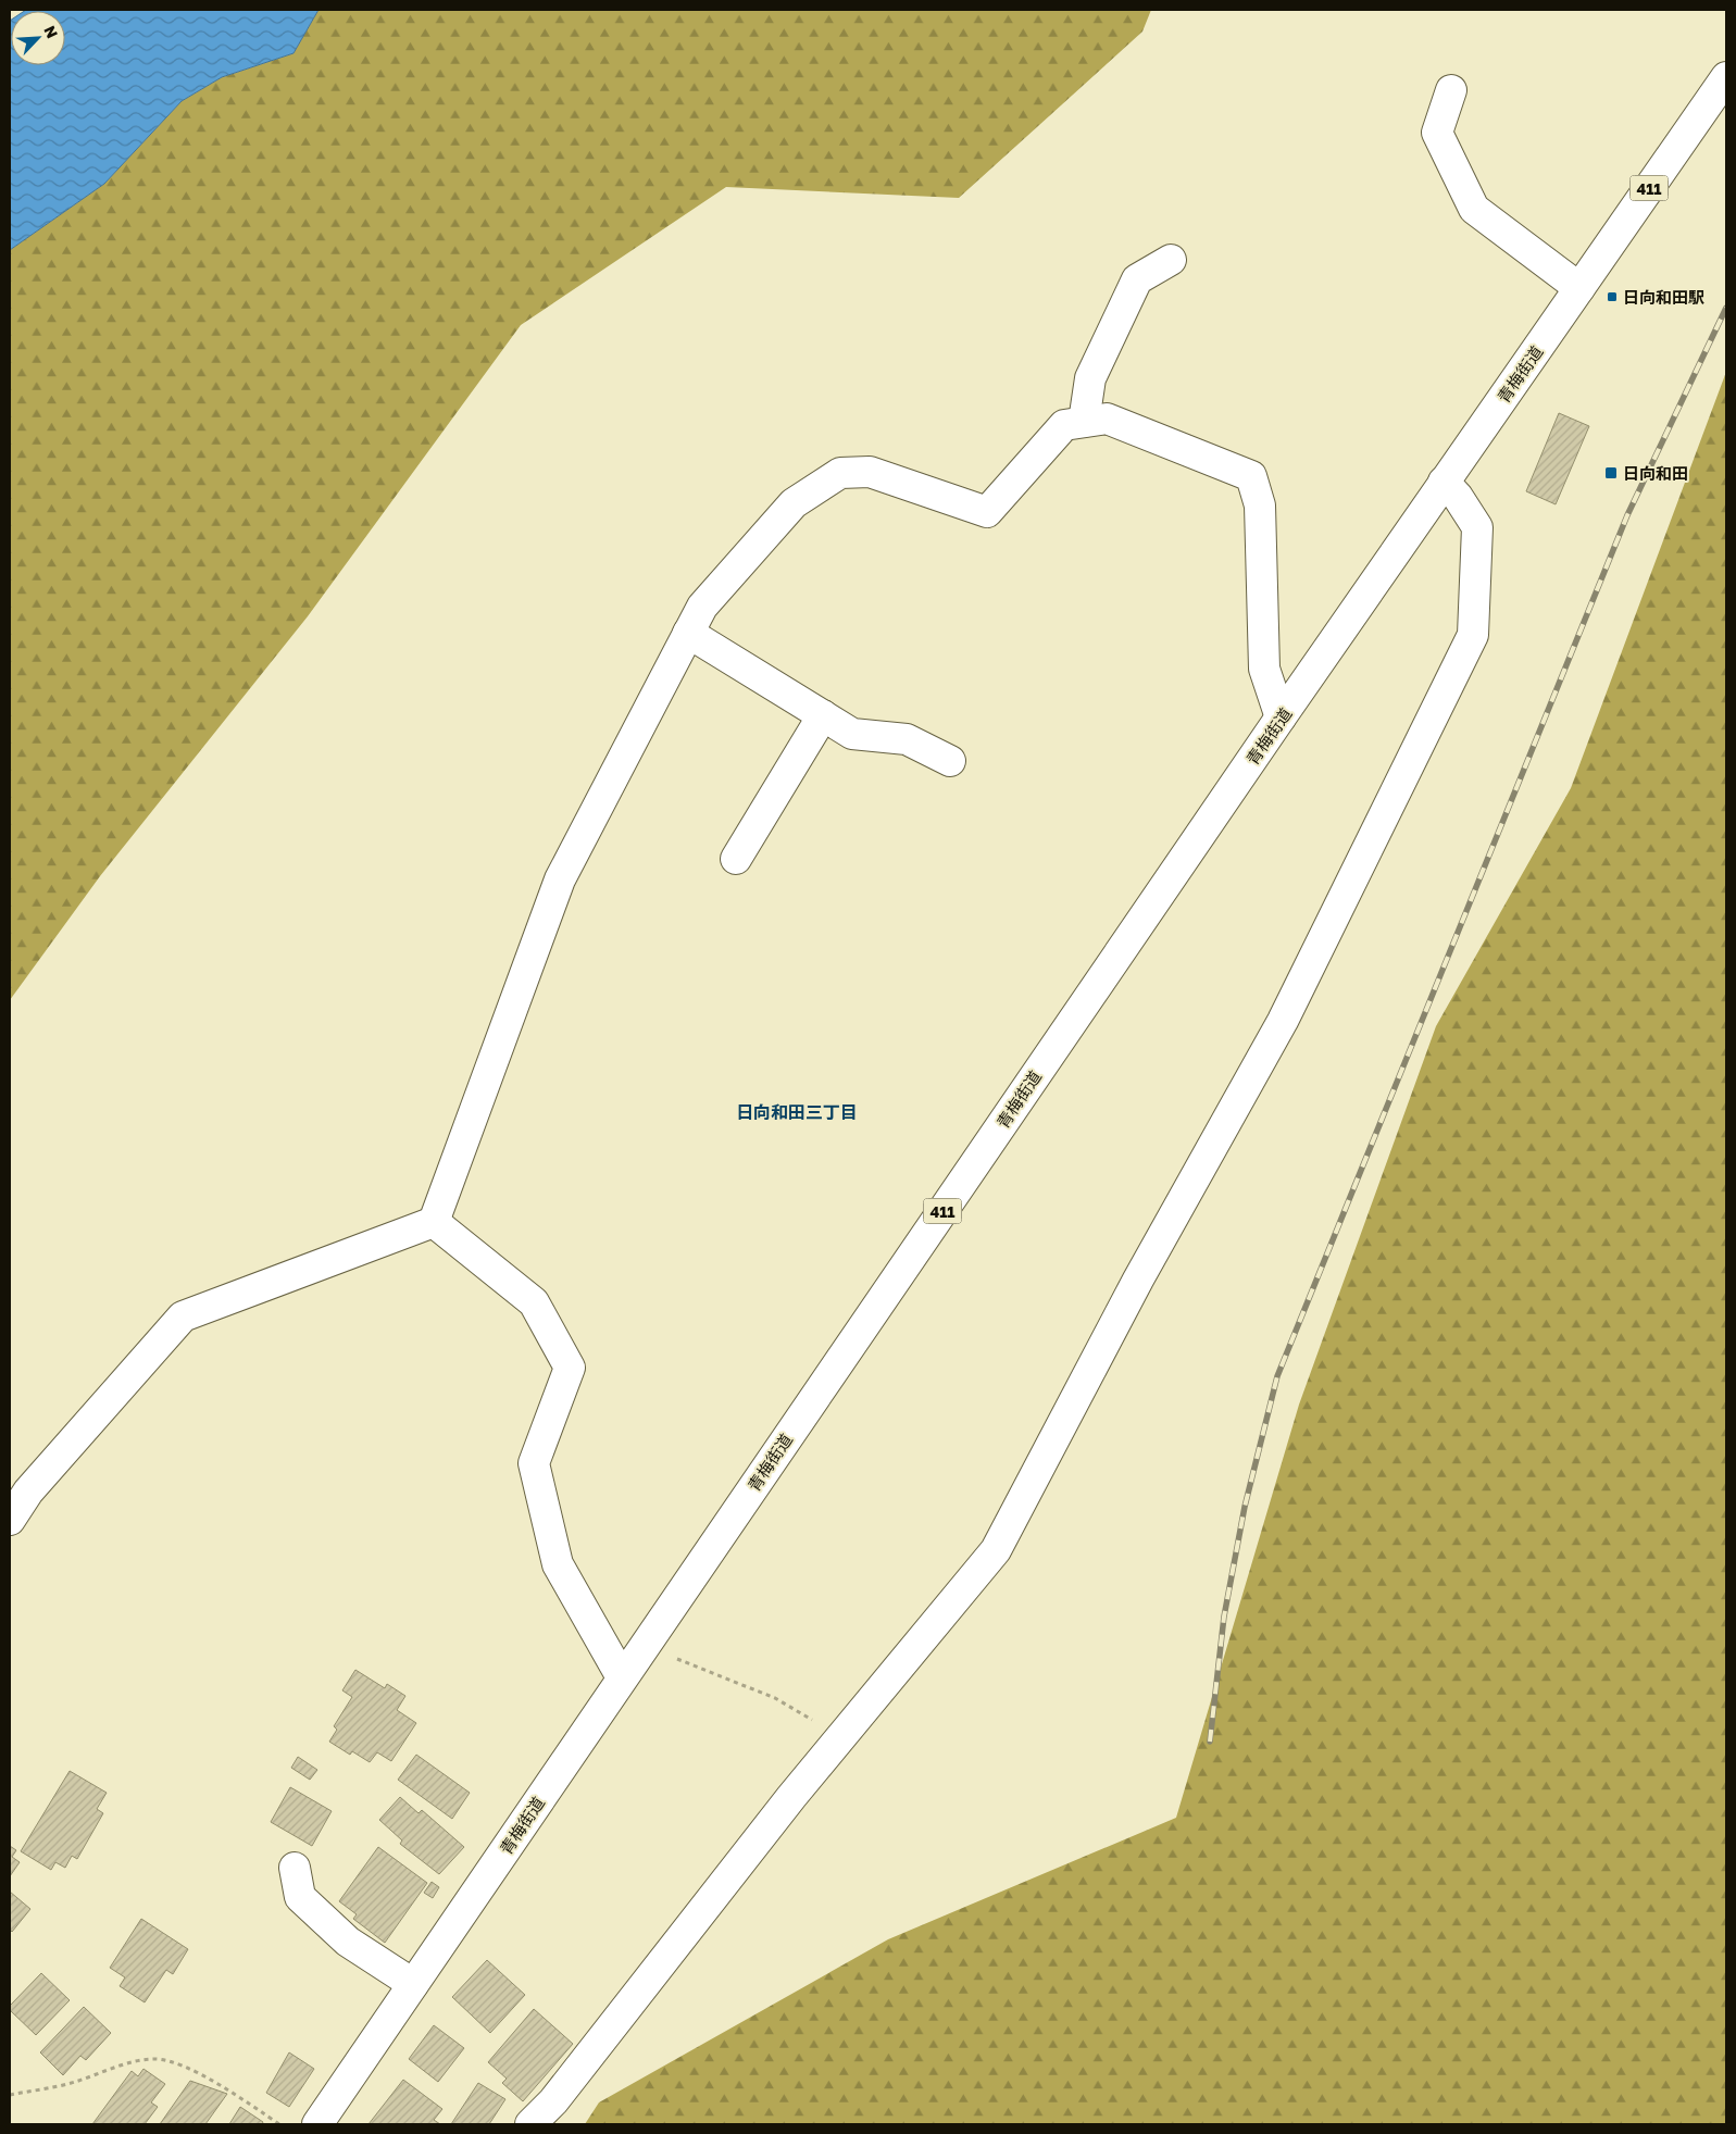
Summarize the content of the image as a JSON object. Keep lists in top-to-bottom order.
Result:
{
  "streets": {
    "main road": ["411", "青梅街道"]
  },
  "districts": ["日向和田三丁目"],
  "places": {
    "transit": ["日向和田駅", "日向和田"]
  },
  "north": "top right"
}
